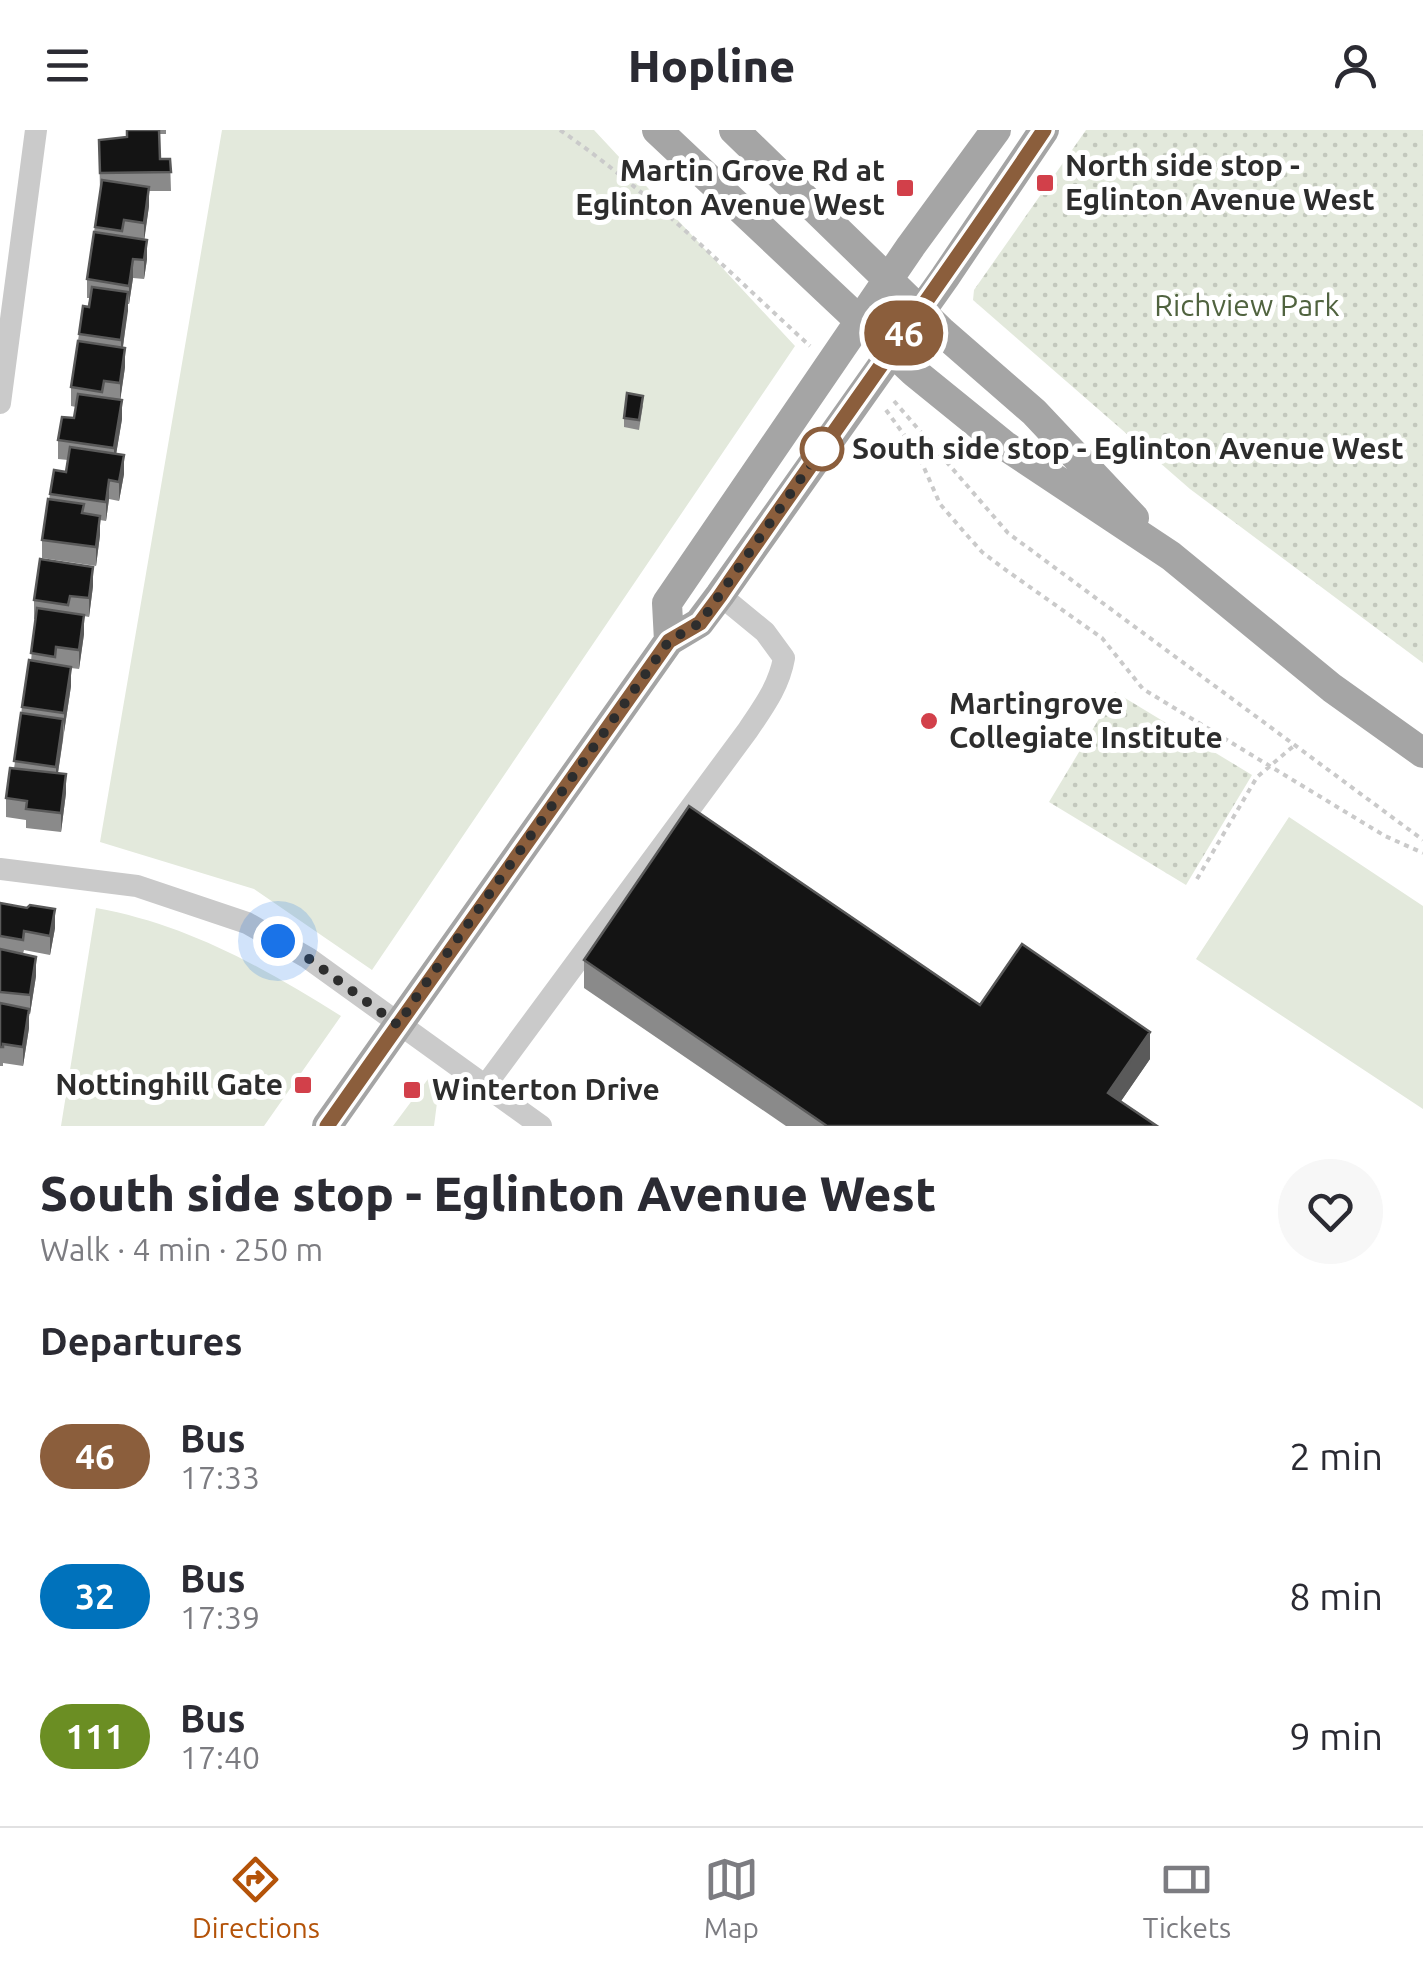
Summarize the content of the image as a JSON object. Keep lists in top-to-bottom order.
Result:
{
  "parks": ["Richview Park"],
  "places": {
    "transit": [
      "North side stop - Eglinton Avenue West",
      "Martin Grove Rd at Eglinton Avenue West",
      "Nottinghill Gate",
      "Winterton Drive"
    ],
    "other": ["South side stop - Eglinton Avenue West", "Martingrove Collegiate Institute"]
  },
  "lines": ["bus line 46"],
  "page": {
    "header": "Hopline",
    "on_map": "46",
    "heading": [
      ["South side stop - Eglinton Avenue West", "Walk · 4 min · 250 m"],
      "Departures"
    ],
    "list": [
      {
        "mark": "46",
        "name": "Bus",
        "note": "17:33",
        "value": "2 min"
      },
      {
        "mark": "32",
        "name": "Bus",
        "note": "17:39",
        "value": "8 min"
      },
      {
        "mark": "111",
        "name": "Bus",
        "note": "17:40",
        "value": "9 min"
      }
    ],
    "tabs": ["Directions", "Map", "Tickets"]
  }
}
